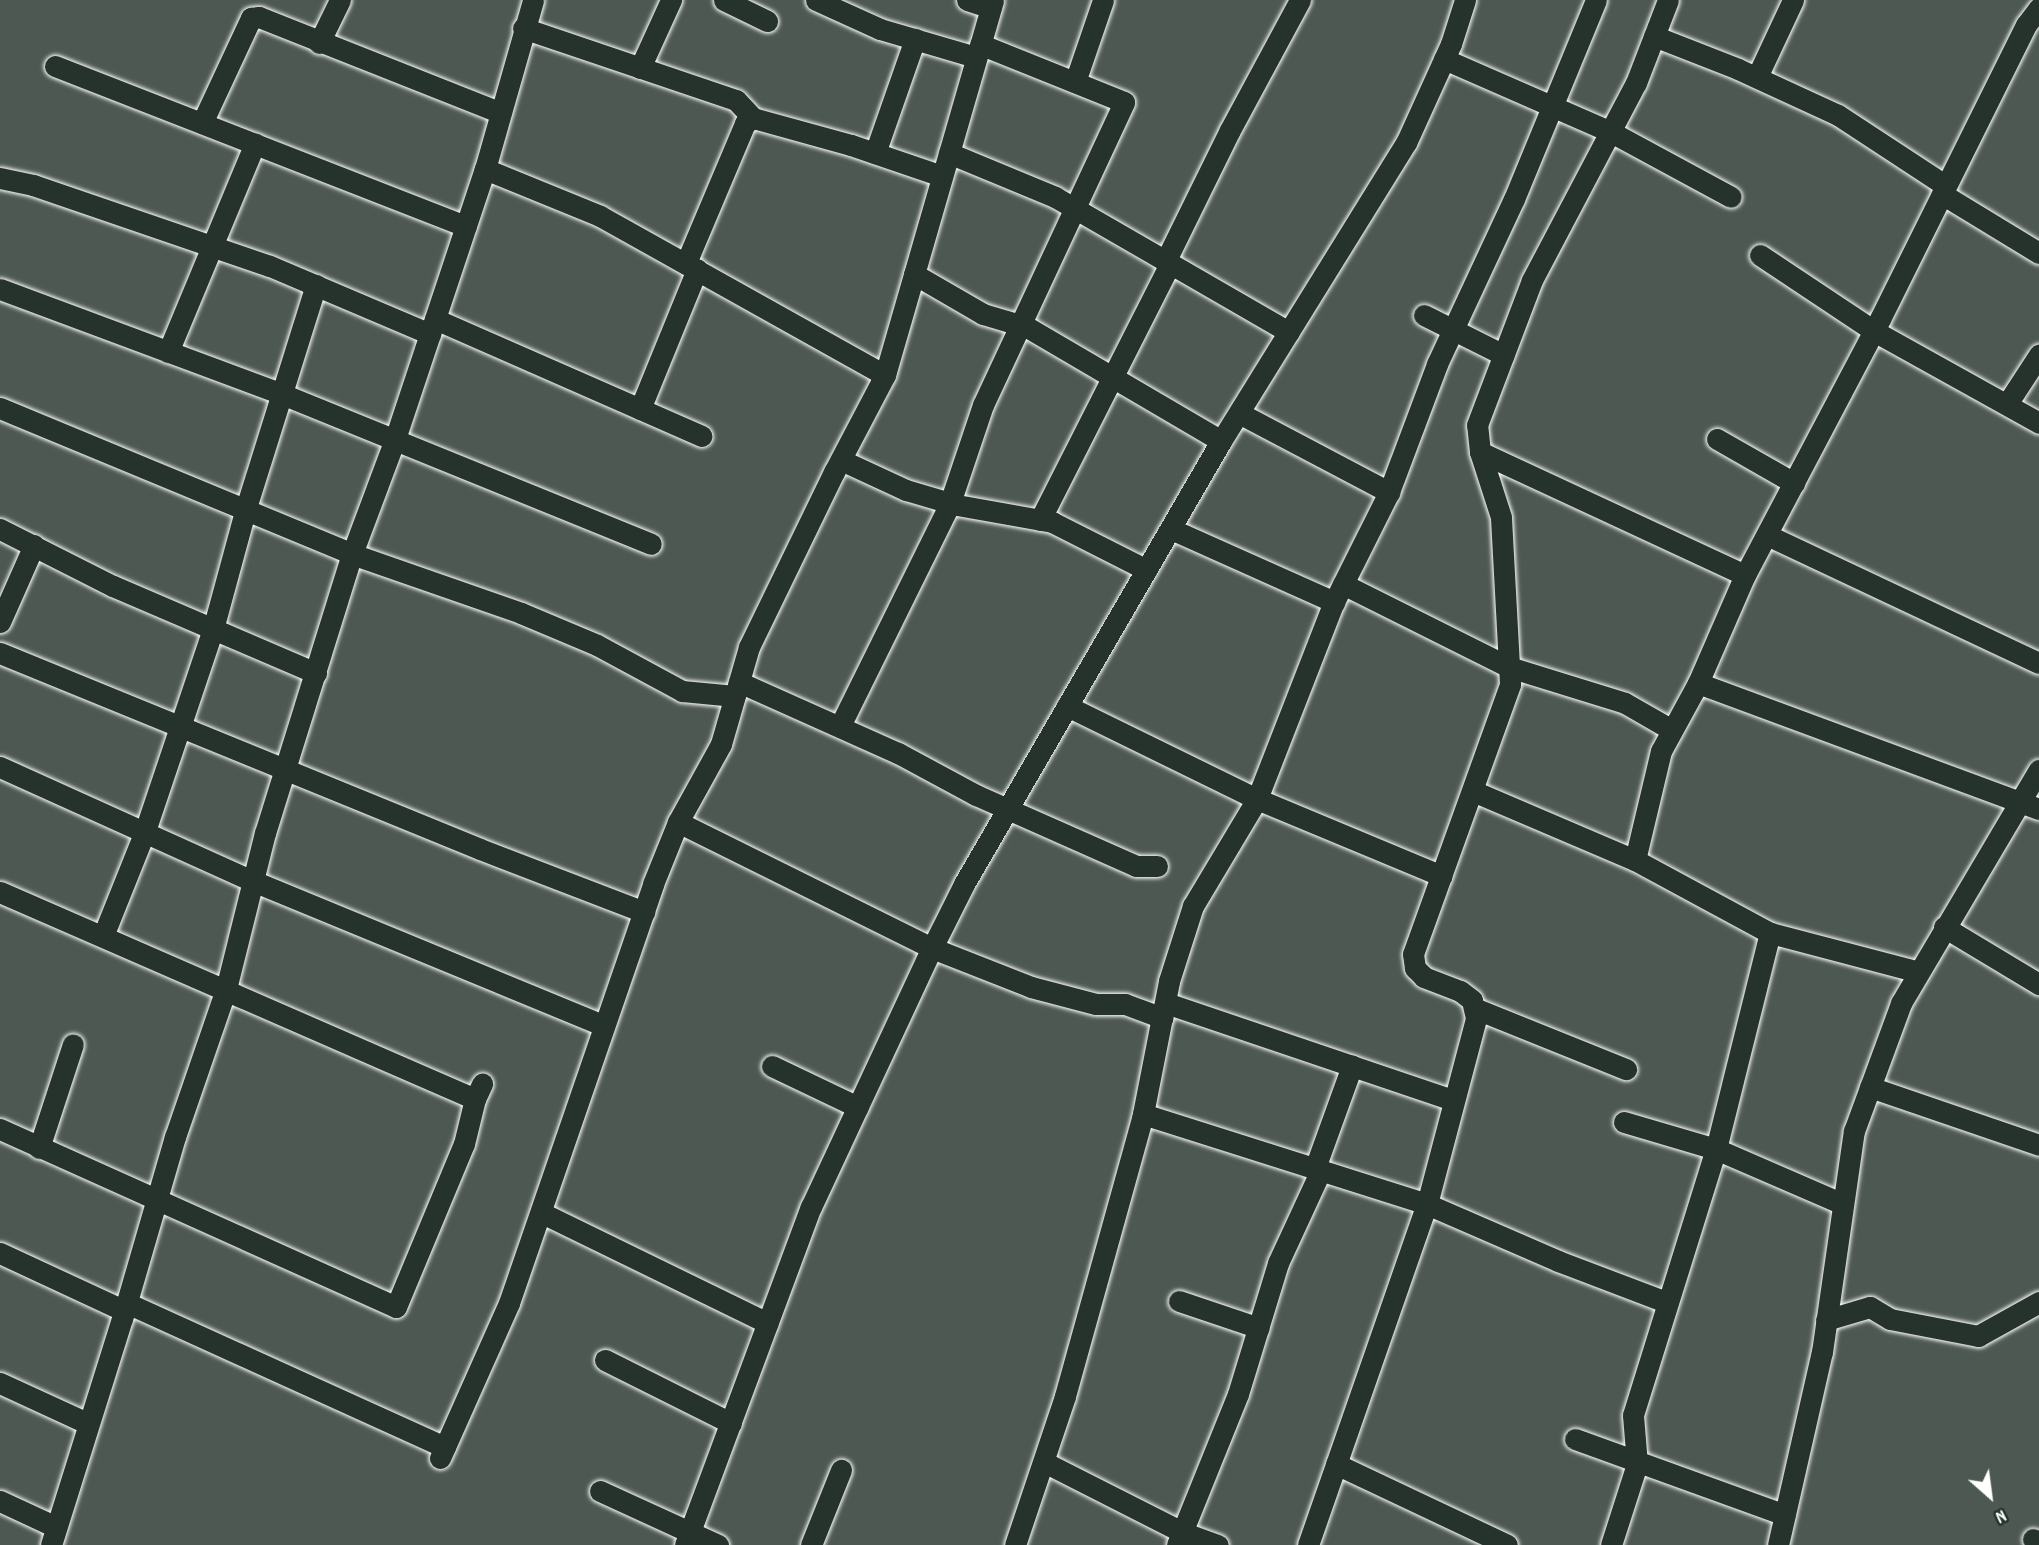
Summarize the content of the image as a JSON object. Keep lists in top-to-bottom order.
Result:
{
  "north": "bottom right"
}
